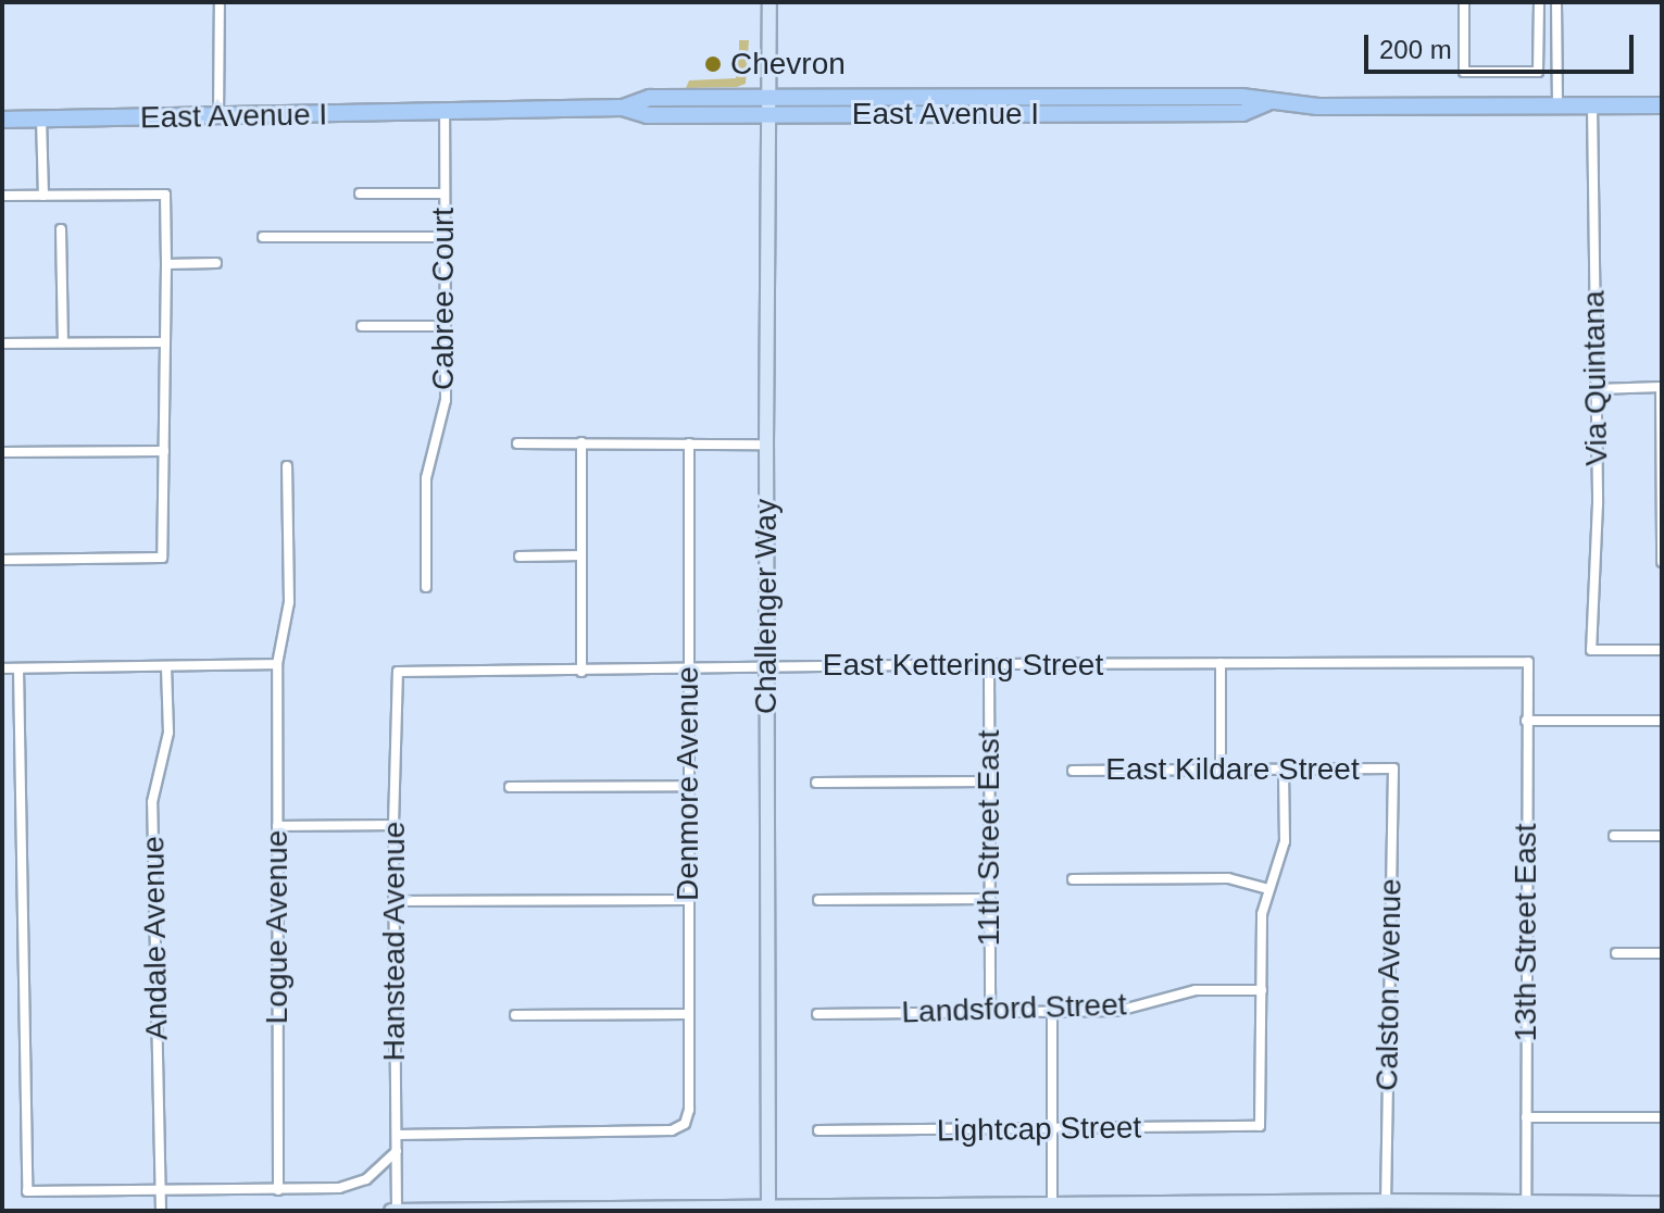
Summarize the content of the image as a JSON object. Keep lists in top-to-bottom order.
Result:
{
  "streets": {
    "main road": ["East Avenue I", "Challenger Way"],
    "street": [
      "Cabree Court",
      "Via Quintana",
      "East Kettering Street",
      "East Kildare Street",
      "Denmore Avenue",
      "11th Street East",
      "Logue Avenue",
      "13th Street East",
      "Andale Avenue",
      "Hanstead Avenue",
      "Calston Avenue",
      "Landsford Street",
      "Lightcap Street"
    ]
  },
  "crossings": [
    ["East Avenue I", "Cabree Court"],
    ["East Avenue I", "Via Quintana"],
    ["East Avenue I", "Challenger Way"],
    ["Challenger Way", "East Kettering Street"],
    ["East Kettering Street", "Denmore Avenue"],
    ["East Kettering Street", "11th Street East"],
    ["East Kettering Street", "13th Street East"],
    ["East Kettering Street", "Hanstead Avenue"],
    ["East Kildare Street", "Calston Avenue"],
    ["Denmore Avenue", "Hanstead Avenue"],
    ["11th Street East", "Landsford Street"],
    ["Landsford Street", "Lightcap Street"]
  ],
  "places": ["Chevron"],
  "scale_bar": "200 m"
}
